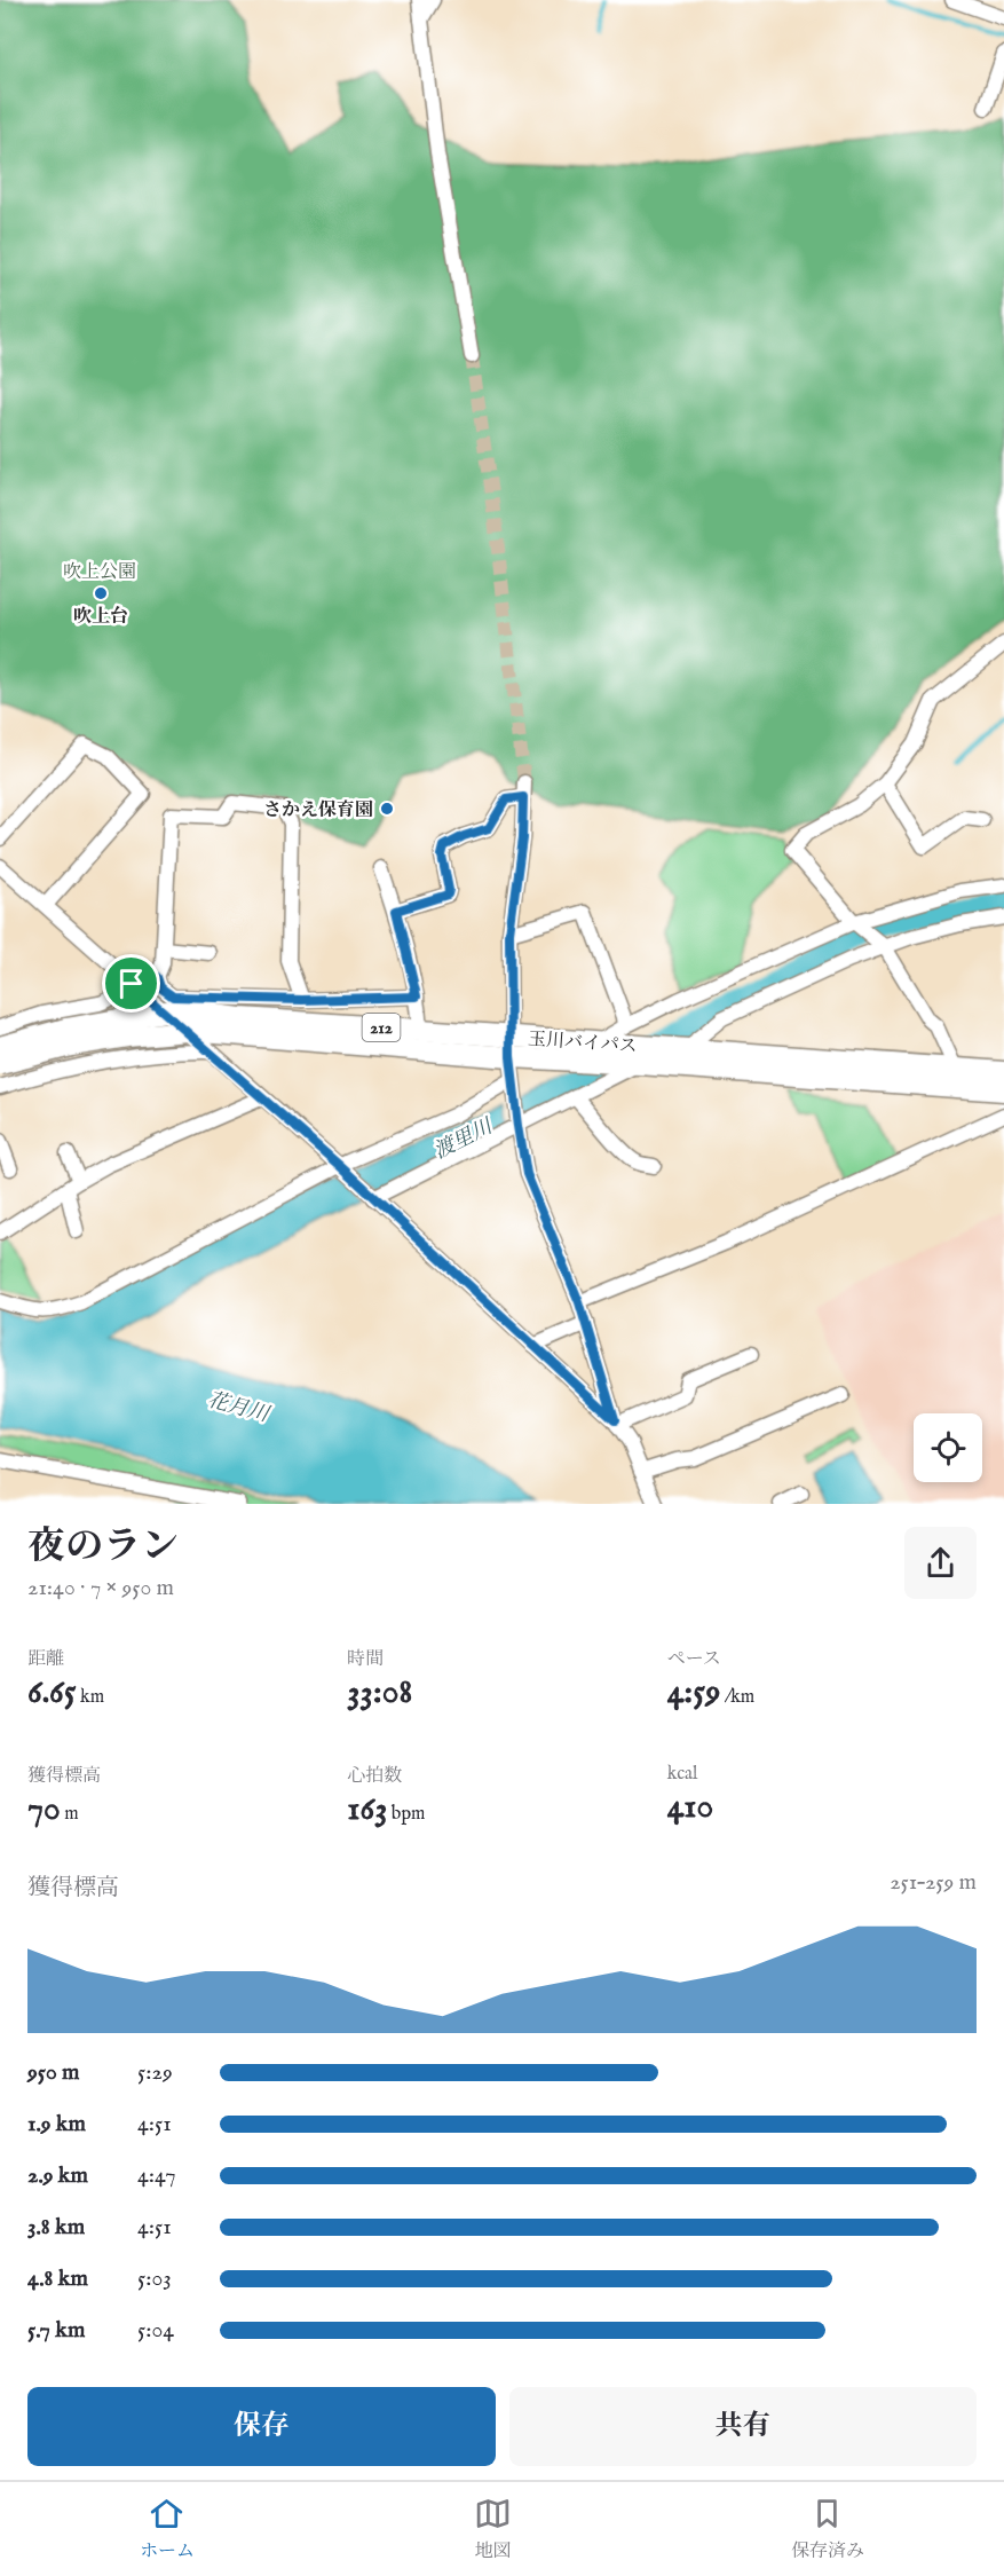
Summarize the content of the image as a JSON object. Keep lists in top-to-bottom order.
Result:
{
  "streets": {
    "highway": ["212", "玉川バイパス"]
  },
  "water": ["渡里川", "花月川"],
  "parks": ["吹上公園"],
  "places": ["吹上台", "さかえ保育園"],
  "page": {
    "heading": ["夜のラン", "21:40 · 7 × 950 m"],
    "stats": [
      ["距離", "6.65 km"],
      ["時間", "33:08"],
      ["ペース", "4:59 /km"],
      ["獲得標高", "70 m"],
      ["心拍数", "163 bpm"],
      ["kcal", "410"]
    ],
    "chart": ["獲得標高", "251–259 m"],
    "list": [
      {
        "name": "950 m",
        "note": "5:29"
      },
      {
        "name": "1.9 km",
        "note": "4:51"
      },
      {
        "name": "2.9 km",
        "note": "4:47"
      },
      {
        "name": "3.8 km",
        "note": "4:51"
      },
      {
        "name": "4.8 km",
        "note": "5:03"
      },
      {
        "name": "5.7 km",
        "note": "5:04"
      }
    ],
    "buttons": ["保存", "共有"],
    "tabs": ["ホーム", "地図", "保存済み"]
  }
}
